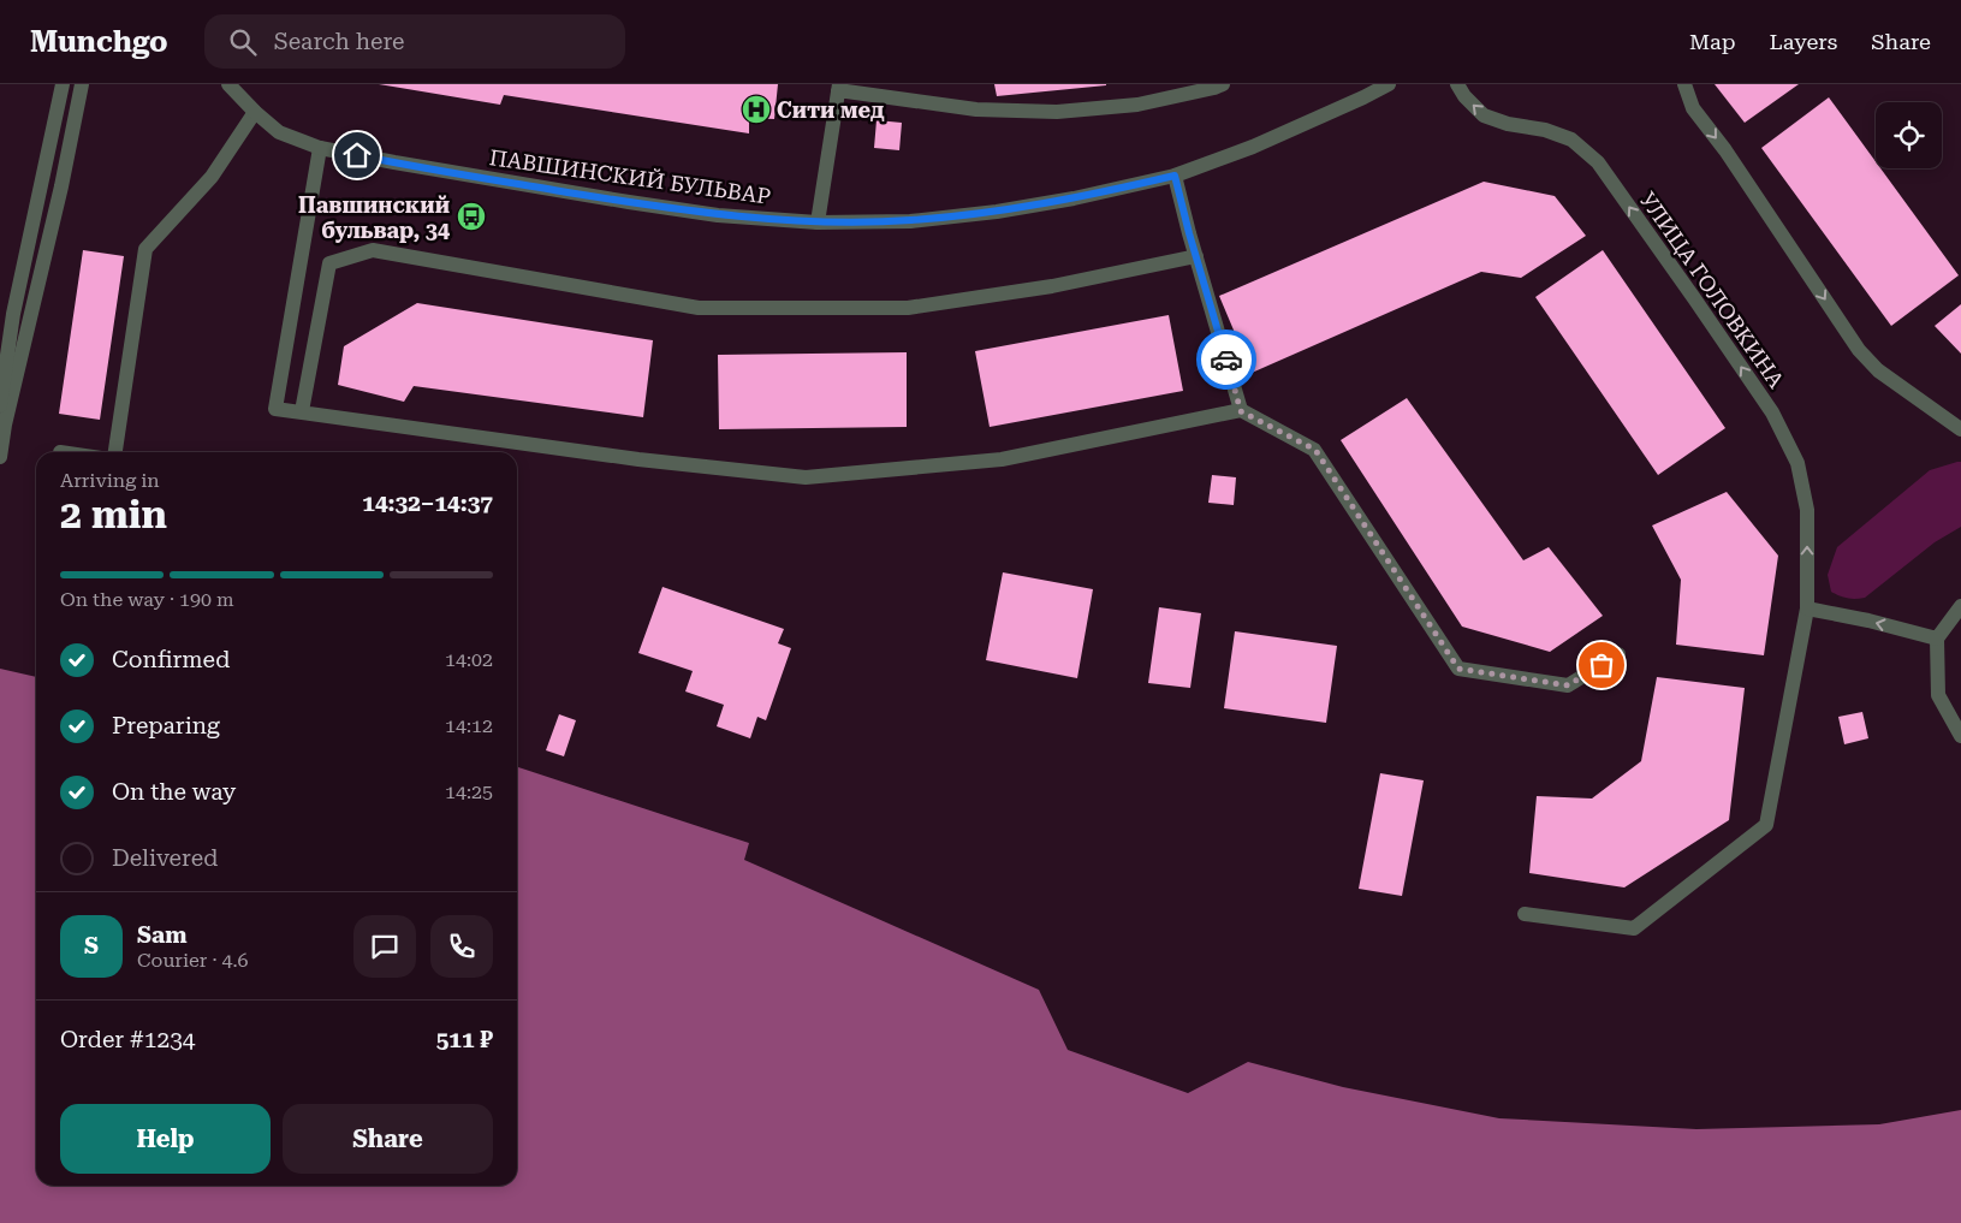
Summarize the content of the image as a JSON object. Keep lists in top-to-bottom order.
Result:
{
  "streets": {
    "street": ["ПАВШИНСКИЙ БУЛЬВАР", "УЛИЦА ГОЛОВКИНА"]
  },
  "places": {
    "hospital": ["Сити мед"],
    "bus stop": ["Павшинский бульвар, 34"]
  },
  "page": {
    "header": "Munchgo",
    "search": "Search here",
    "nav": ["Map", "Layers", "Share"],
    "heading": ["2 min", "Arriving in", "14:32–14:37"],
    "panel": [
      "Sam",
      "Courier · 4.6",
      "Order #1234",
      "511 ₽"
    ],
    "bar": "On the way · 190 m",
    "list": [
      ["Confirmed", "14:02"],
      ["Preparing", "14:12"],
      ["On the way", "14:25"],
      "Delivered"
    ],
    "round": "S",
    "buttons": ["Help", "Share"]
  }
}
